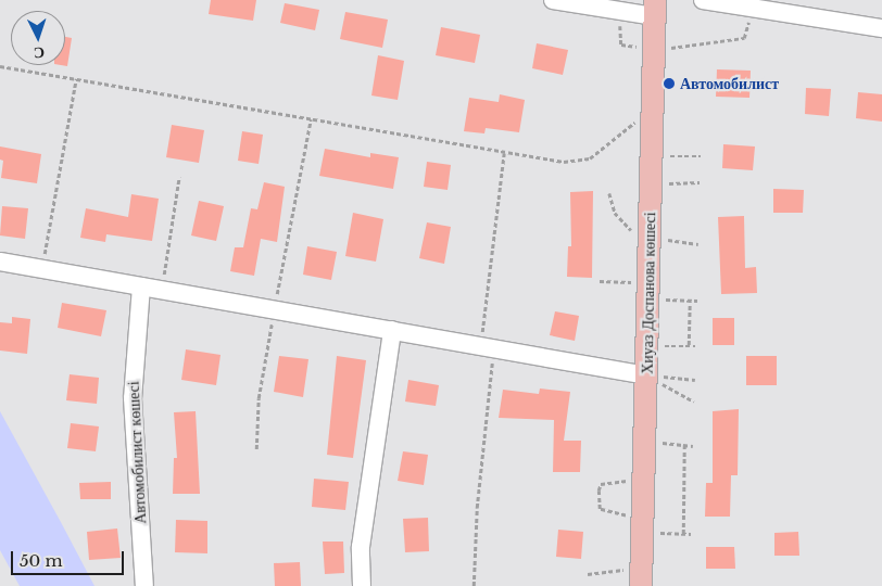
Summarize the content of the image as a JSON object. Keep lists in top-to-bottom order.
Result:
{
  "streets": {
    "main road": ["Хиуаз Доспанова көшесі"],
    "street": ["Автомобилист көшесі"]
  },
  "places": ["Автомобилист"],
  "scale_bar": "50 m",
  "north": "bottom"
}
